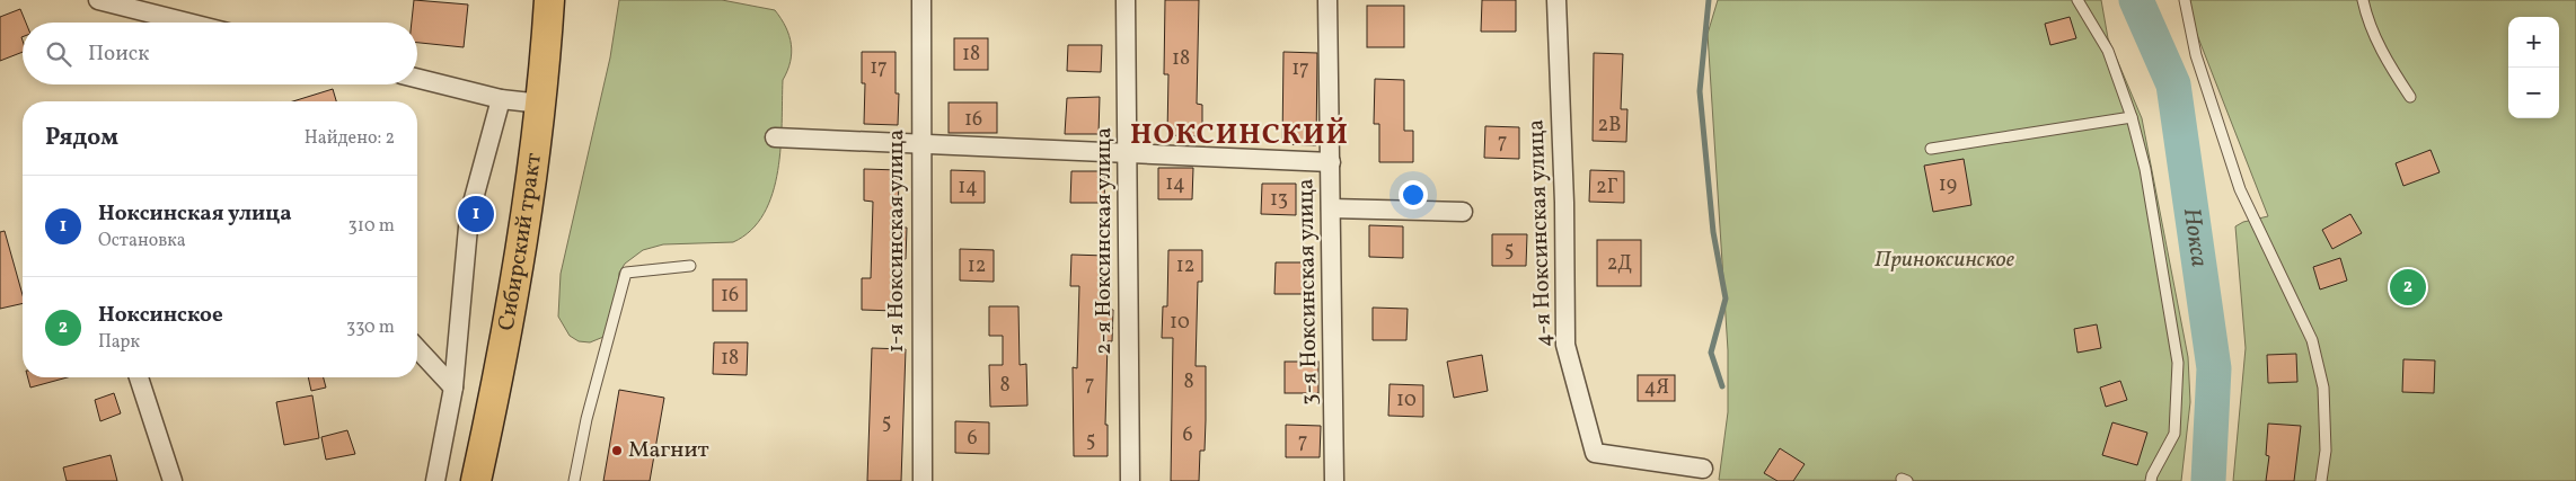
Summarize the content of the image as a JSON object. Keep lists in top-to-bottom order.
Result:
{
  "streets": {
    "main road": ["Сибирский тракт"],
    "street": [
      "4-я Ноксинская улица",
      "1-я Ноксинская улица",
      "2-я Ноксинская улица",
      "3-я Ноксинская улица"
    ]
  },
  "districts": ["НОКСИНСКИЙ"],
  "water": ["Нокса"],
  "parks": ["Приноксинское"],
  "places": ["Магнит"],
  "house_numbers": [
    "18",
    "18",
    "17",
    "17",
    "16",
    "2В",
    "7",
    "14",
    "19",
    "14",
    "2Г",
    "13",
    "5",
    "2Д",
    "12",
    "12",
    "16",
    "10",
    "18",
    "8",
    "7",
    "8",
    "4Я",
    "10",
    "5",
    "6",
    "6",
    "5",
    "7"
  ],
  "page": {
    "map_buttons": ["+", "−"],
    "search": "Поиск",
    "heading": ["Рядом", "Найдено: 2"],
    "list": [
      {
        "mark": "1",
        "name": "Ноксинская улица",
        "note": "Остановка",
        "value": "310 m"
      },
      {
        "mark": "2",
        "name": "Ноксинское",
        "note": "Парк",
        "value": "330 m"
      }
    ],
    "pins": ["1", "2"]
  }
}
